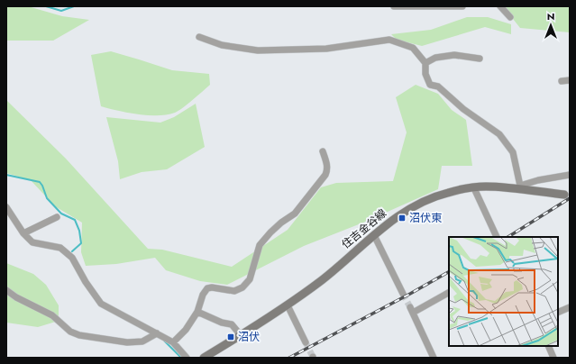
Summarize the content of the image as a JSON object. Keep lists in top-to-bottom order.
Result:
{
  "streets": {
    "main road": ["住吉金谷線"]
  },
  "places": {
    "transit": ["沼伏東", "沼伏"]
  },
  "north": "top"
}
